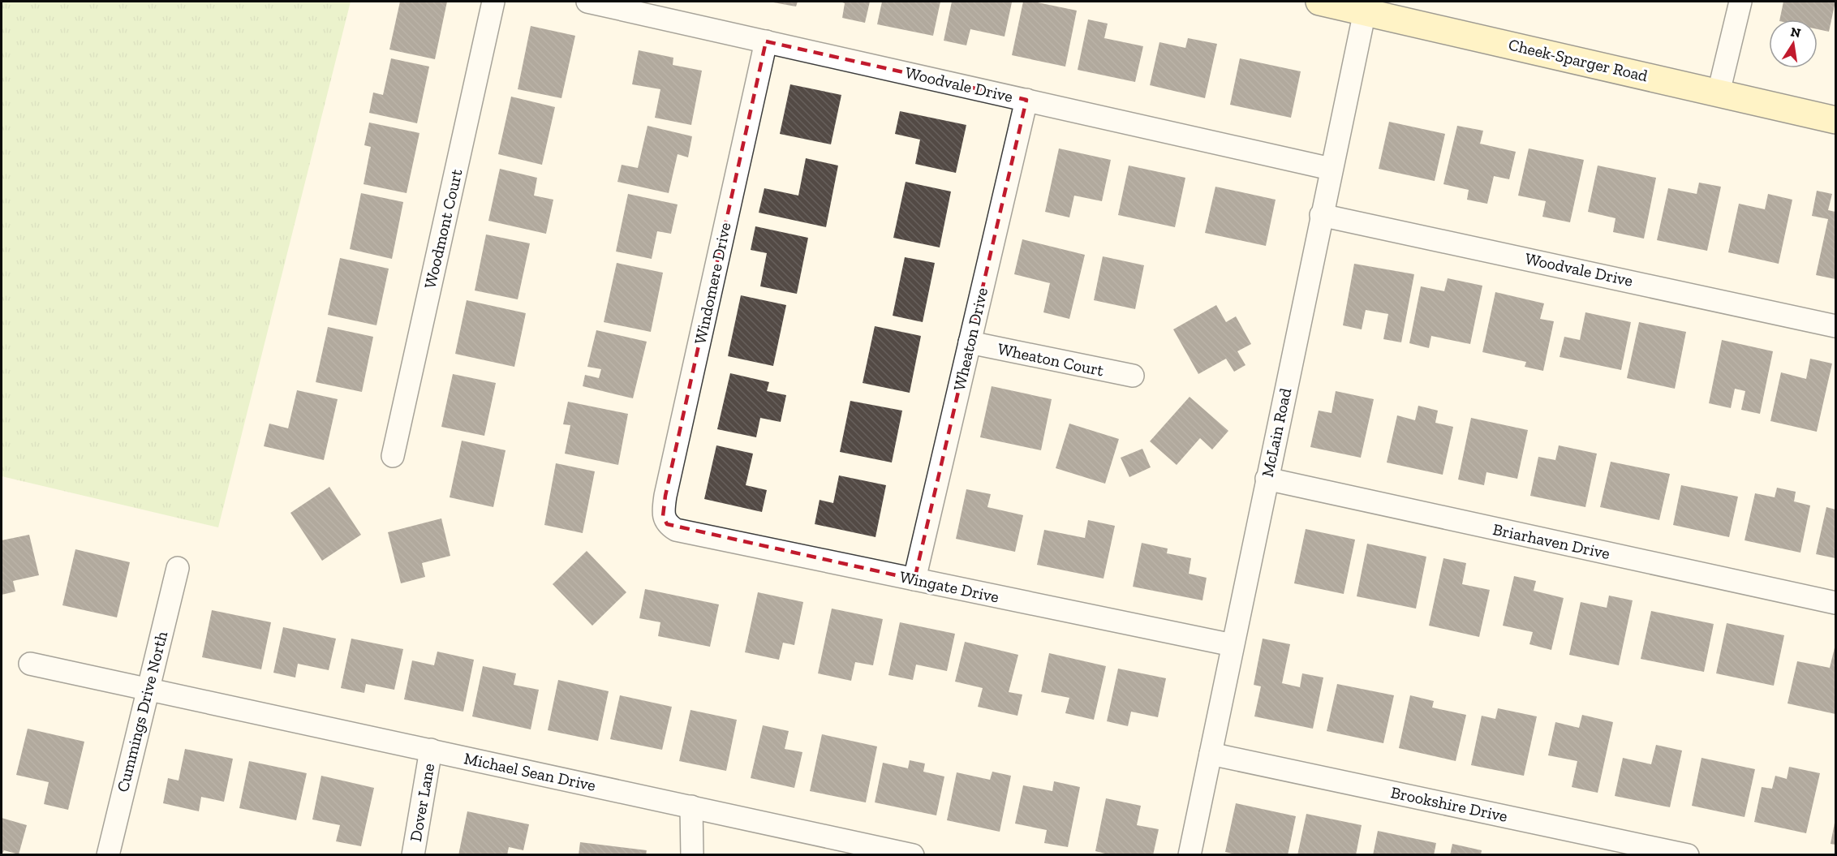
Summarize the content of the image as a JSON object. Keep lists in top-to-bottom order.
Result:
{
  "streets": {
    "main road": ["Cheek-Sparger Road"],
    "street": [
      "Woodvale Drive",
      "Woodmont Court",
      "Windomere Drive",
      "Wheaton Drive",
      "Wheaton Court",
      "McLain Road",
      "Briarhaven Drive",
      "Wingate Drive",
      "Cummings Drive North",
      "Michael Sean Drive",
      "Dover Lane",
      "Brookshire Drive"
    ]
  },
  "crossings": [
    ["Cheek-Sparger Road", "McLain Road"],
    ["Woodvale Drive", "Windomere Drive"],
    ["Woodvale Drive", "Wheaton Drive"],
    ["Woodvale Drive", "McLain Road"],
    ["Windomere Drive", "Wingate Drive"],
    ["Wheaton Drive", "Wheaton Court"],
    ["Wheaton Drive", "Wingate Drive"],
    ["McLain Road", "Briarhaven Drive"],
    ["McLain Road", "Wingate Drive"],
    ["McLain Road", "Brookshire Drive"],
    ["Cummings Drive North", "Michael Sean Drive"],
    ["Michael Sean Drive", "Dover Lane"]
  ],
  "north": "top"
}
